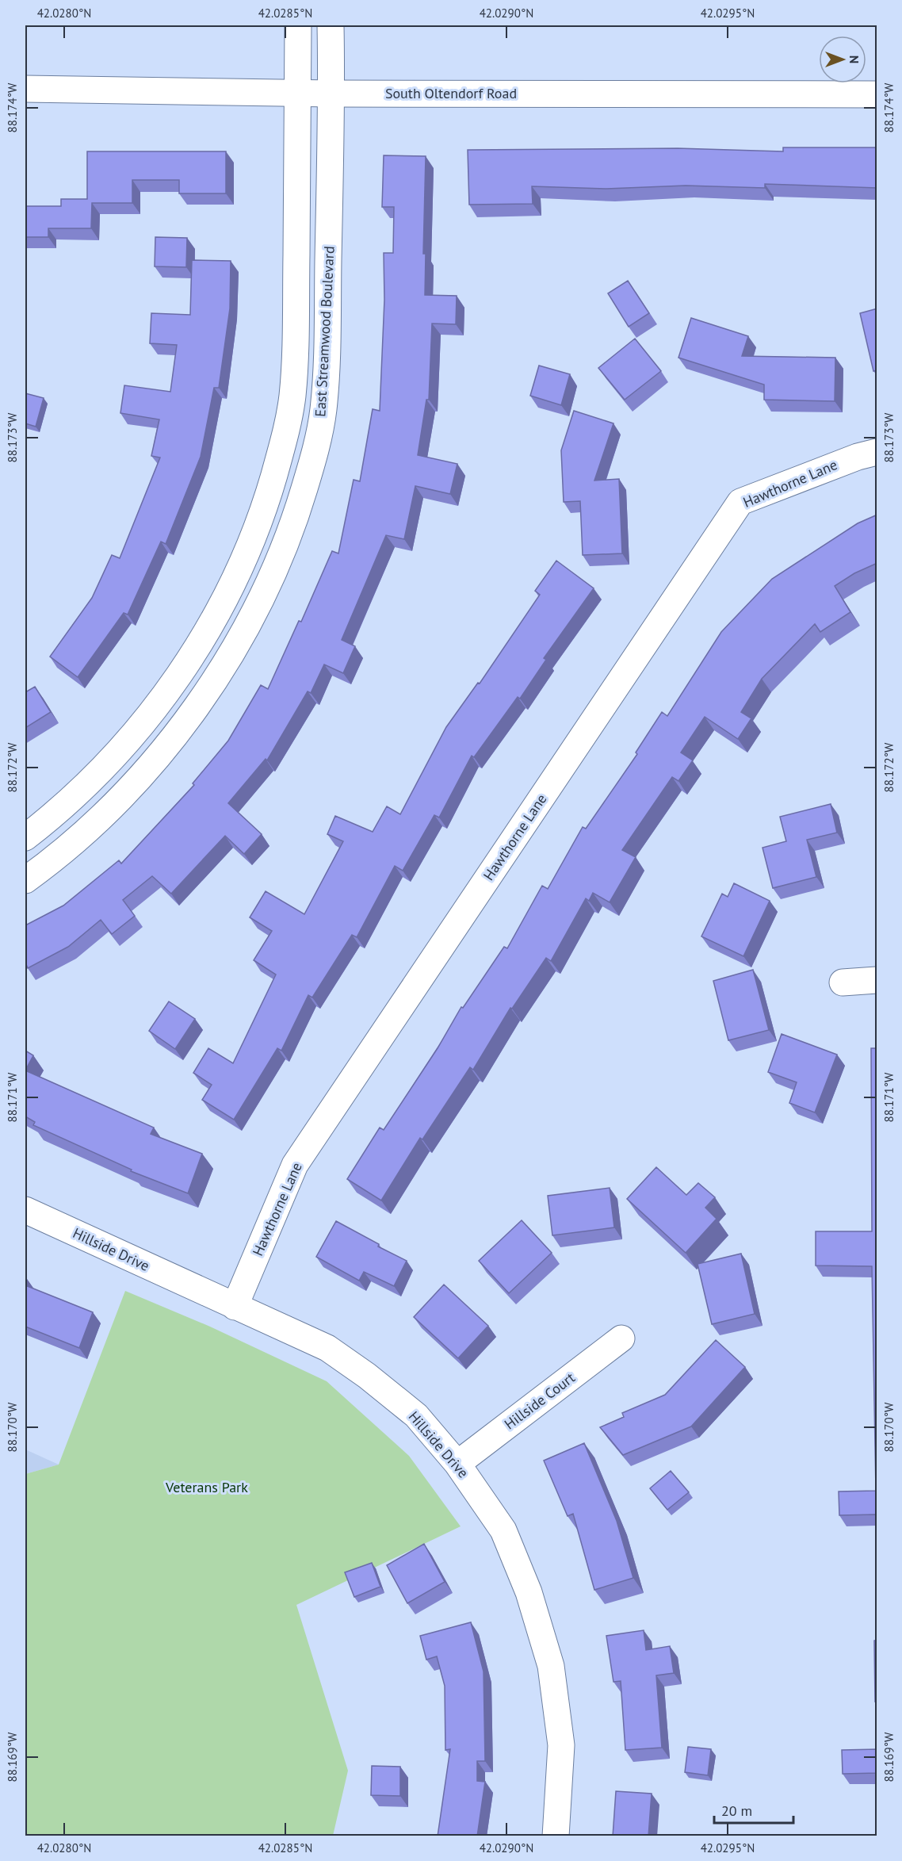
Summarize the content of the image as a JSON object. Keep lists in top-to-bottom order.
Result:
{
  "streets": {
    "street": [
      "South Oltendorf Road",
      "East Streamwood Boulevard",
      "Hawthorne Lane",
      "Hillside Drive",
      "Hillside Court"
    ]
  },
  "crossings": [
    ["South Oltendorf Road", "East Streamwood Boulevard"],
    ["Hawthorne Lane", "Hillside Drive"],
    ["Hillside Drive", "Hillside Court"]
  ],
  "parks": ["Veterans Park"],
  "scale_bar": "20 m",
  "north": "right",
  "coordinates": [
    "42.0280°N",
    "42.0285°N",
    "42.0290°N",
    "42.0295°N",
    "88.174°W",
    "88.173°W",
    "88.172°W",
    "88.171°W",
    "88.170°W",
    "88.169°W"
  ]
}
